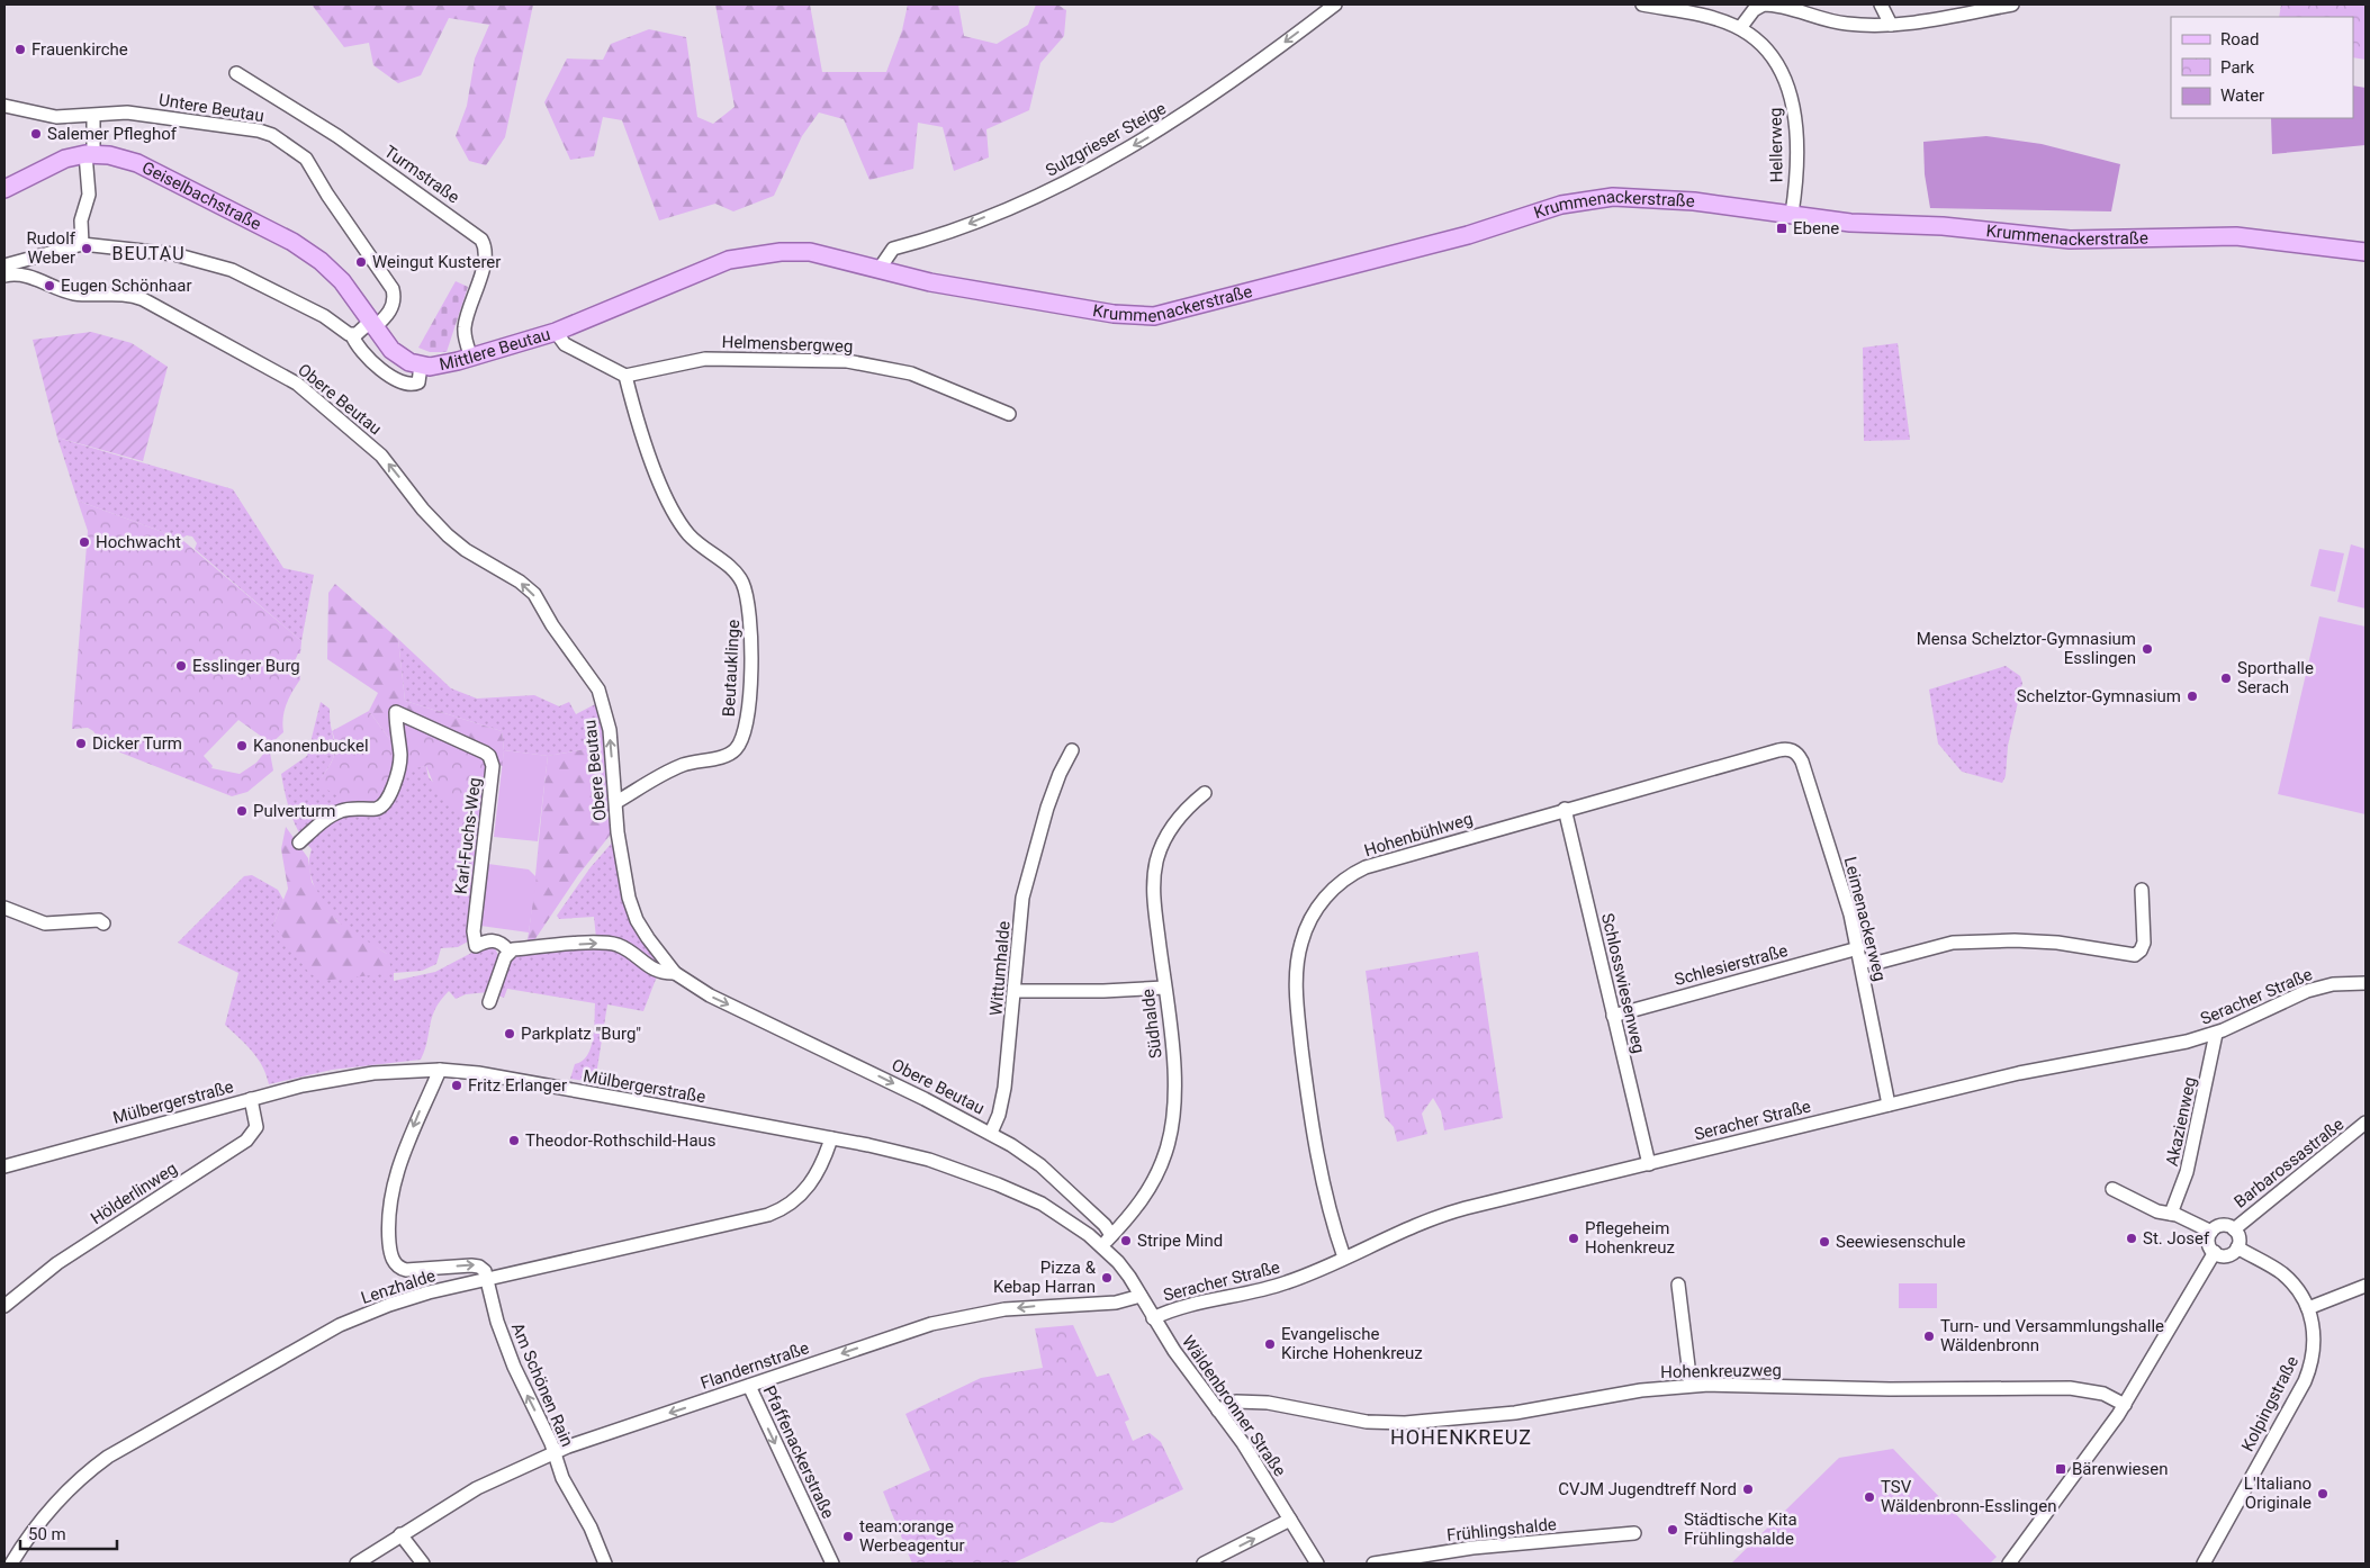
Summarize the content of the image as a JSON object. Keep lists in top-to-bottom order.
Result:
{
  "streets": {
    "main road": ["Geiselbachstraße", "Krummenackerstraße", "Mittlere Beutau"],
    "street": [
      "Untere Beutau",
      "Sulzgrieser Steige",
      "Hellerweg",
      "Turmstraße",
      "Helmensbergweg",
      "Obere Beutau",
      "Beutauklinge",
      "Hohenbühlweg",
      "Karl-Fuchs-Weg",
      "Leimenackerweg",
      "Schlesierstraße",
      "Wittumhalde",
      "Schlosswiesenweg",
      "Seracher Straße",
      "Südhalde",
      "Mülbergerstraße",
      "Akazienweg",
      "Barbarossastraße",
      "Hölderlinweg",
      "Lenzhalde",
      "Flandernstraße",
      "Hohenkreuzweg",
      "Am Schönen Rain",
      "Kolpingstraße",
      "Wäldenbronner Straße",
      "Pfaffenackerstraße",
      "Frühlingshalde"
    ]
  },
  "crossings": [
    ["Untere Beutau", "Geiselbachstraße"],
    ["Untere Beutau", "Mittlere Beutau"],
    ["Sulzgrieser Steige", "Krummenackerstraße"],
    ["Sulzgrieser Steige", "Mittlere Beutau"],
    ["Hellerweg", "Krummenackerstraße"],
    ["Turmstraße", "Mittlere Beutau"],
    ["Geiselbachstraße", "Mittlere Beutau"],
    ["Krummenackerstraße", "Mittlere Beutau"],
    ["Helmensbergweg", "Beutauklinge"],
    ["Obere Beutau", "Beutauklinge"],
    ["Obere Beutau", "Wittumhalde"],
    ["Obere Beutau", "Südhalde"],
    ["Hohenbühlweg", "Leimenackerweg"],
    ["Hohenbühlweg", "Schlosswiesenweg"],
    ["Hohenbühlweg", "Seracher Straße"],
    ["Leimenackerweg", "Schlesierstraße"],
    ["Leimenackerweg", "Seracher Straße"],
    ["Schlesierstraße", "Schlosswiesenweg"],
    ["Schlosswiesenweg", "Seracher Straße"],
    ["Seracher Straße", "Akazienweg"],
    ["Seracher Straße", "Wäldenbronner Straße"],
    ["Südhalde", "Mülbergerstraße"],
    ["Mülbergerstraße", "Hölderlinweg"],
    ["Mülbergerstraße", "Lenzhalde"],
    ["Mülbergerstraße", "Flandernstraße"],
    ["Mülbergerstraße", "Wäldenbronner Straße"],
    ["Barbarossastraße", "Kolpingstraße"],
    ["Lenzhalde", "Am Schönen Rain"],
    ["Flandernstraße", "Am Schönen Rain"],
    ["Flandernstraße", "Wäldenbronner Straße"],
    ["Flandernstraße", "Pfaffenackerstraße"],
    ["Hohenkreuzweg", "Wäldenbronner Straße"]
  ],
  "one_way": [
    "Sulzgrieser Steige",
    "Flandernstraße",
    "Am Schönen Rain",
    "Pfaffenackerstraße"
  ],
  "districts": ["BEUTAU", "HOHENKREUZ"],
  "places": {
    "other": [
      "Frauenkirche",
      "Salemer Pfleghof",
      "Rudolf Weber",
      "Weingut Kusterer",
      "Eugen Schönhaar",
      "Hochwacht",
      "Mensa Schelztor-Gymnasium Esslingen",
      "Esslinger Burg",
      "Sporthalle Serach",
      "Schelztor-Gymnasium",
      "Dicker Turm",
      "Kanonenbuckel",
      "Pulverturm",
      "Parkplatz \"Burg\"",
      "Fritz Erlanger",
      "Theodor-Rothschild-Haus",
      "Pflegeheim Hohenkreuz",
      "St. Josef",
      "Stripe Mind",
      "Seewiesenschule",
      "Pizza & Kebap Harran",
      "Turn- und Versammlungshalle Wäldenbronn",
      "Evangelische Kirche Hohenkreuz",
      "CVJM Jugendtreff Nord",
      "L'Italiano Originale",
      "TSV Wäldenbronn-Esslingen",
      "Städtische Kita Frühlingshalde",
      "team:orange Werbeagentur"
    ],
    "transit": ["Ebene", "Bärenwiesen"]
  },
  "legend": ["Road", "Park", "Water"],
  "scale_bar": "50 m"
}
